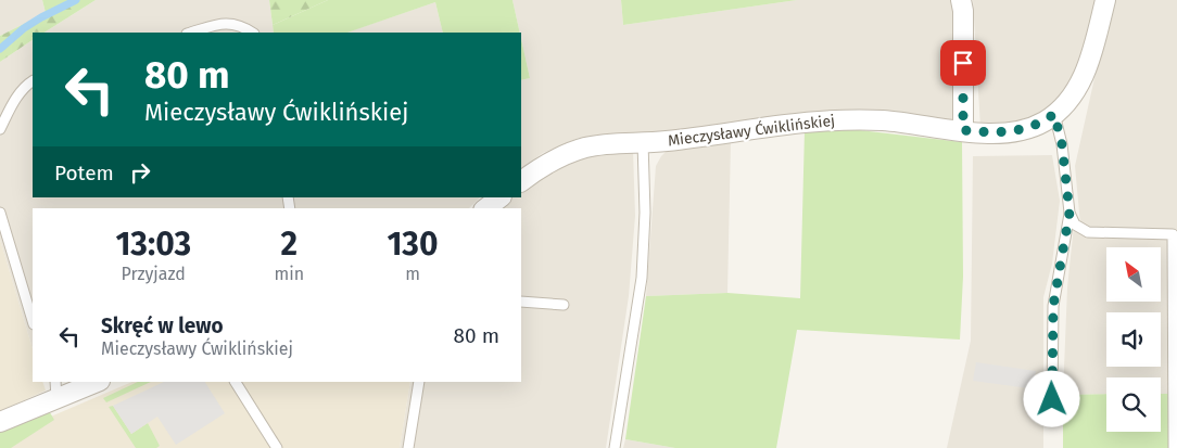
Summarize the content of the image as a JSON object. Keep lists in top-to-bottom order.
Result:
{
  "streets": {
    "street": ["Mieczysławy Ćwiklińskiej"]
  },
  "north": "top left",
  "page": {
    "turn": ["80 m", "Mieczysławy Ćwiklińskiej"],
    "then": "Potem",
    "eta": [
      "13:03",
      "Przyjazd",
      "2",
      "min",
      "130",
      "m"
    ],
    "list": [
      {
        "name": "Skręć w lewo",
        "note": "Mieczysławy Ćwiklińskiej",
        "value": "80 m"
      }
    ]
  }
}
